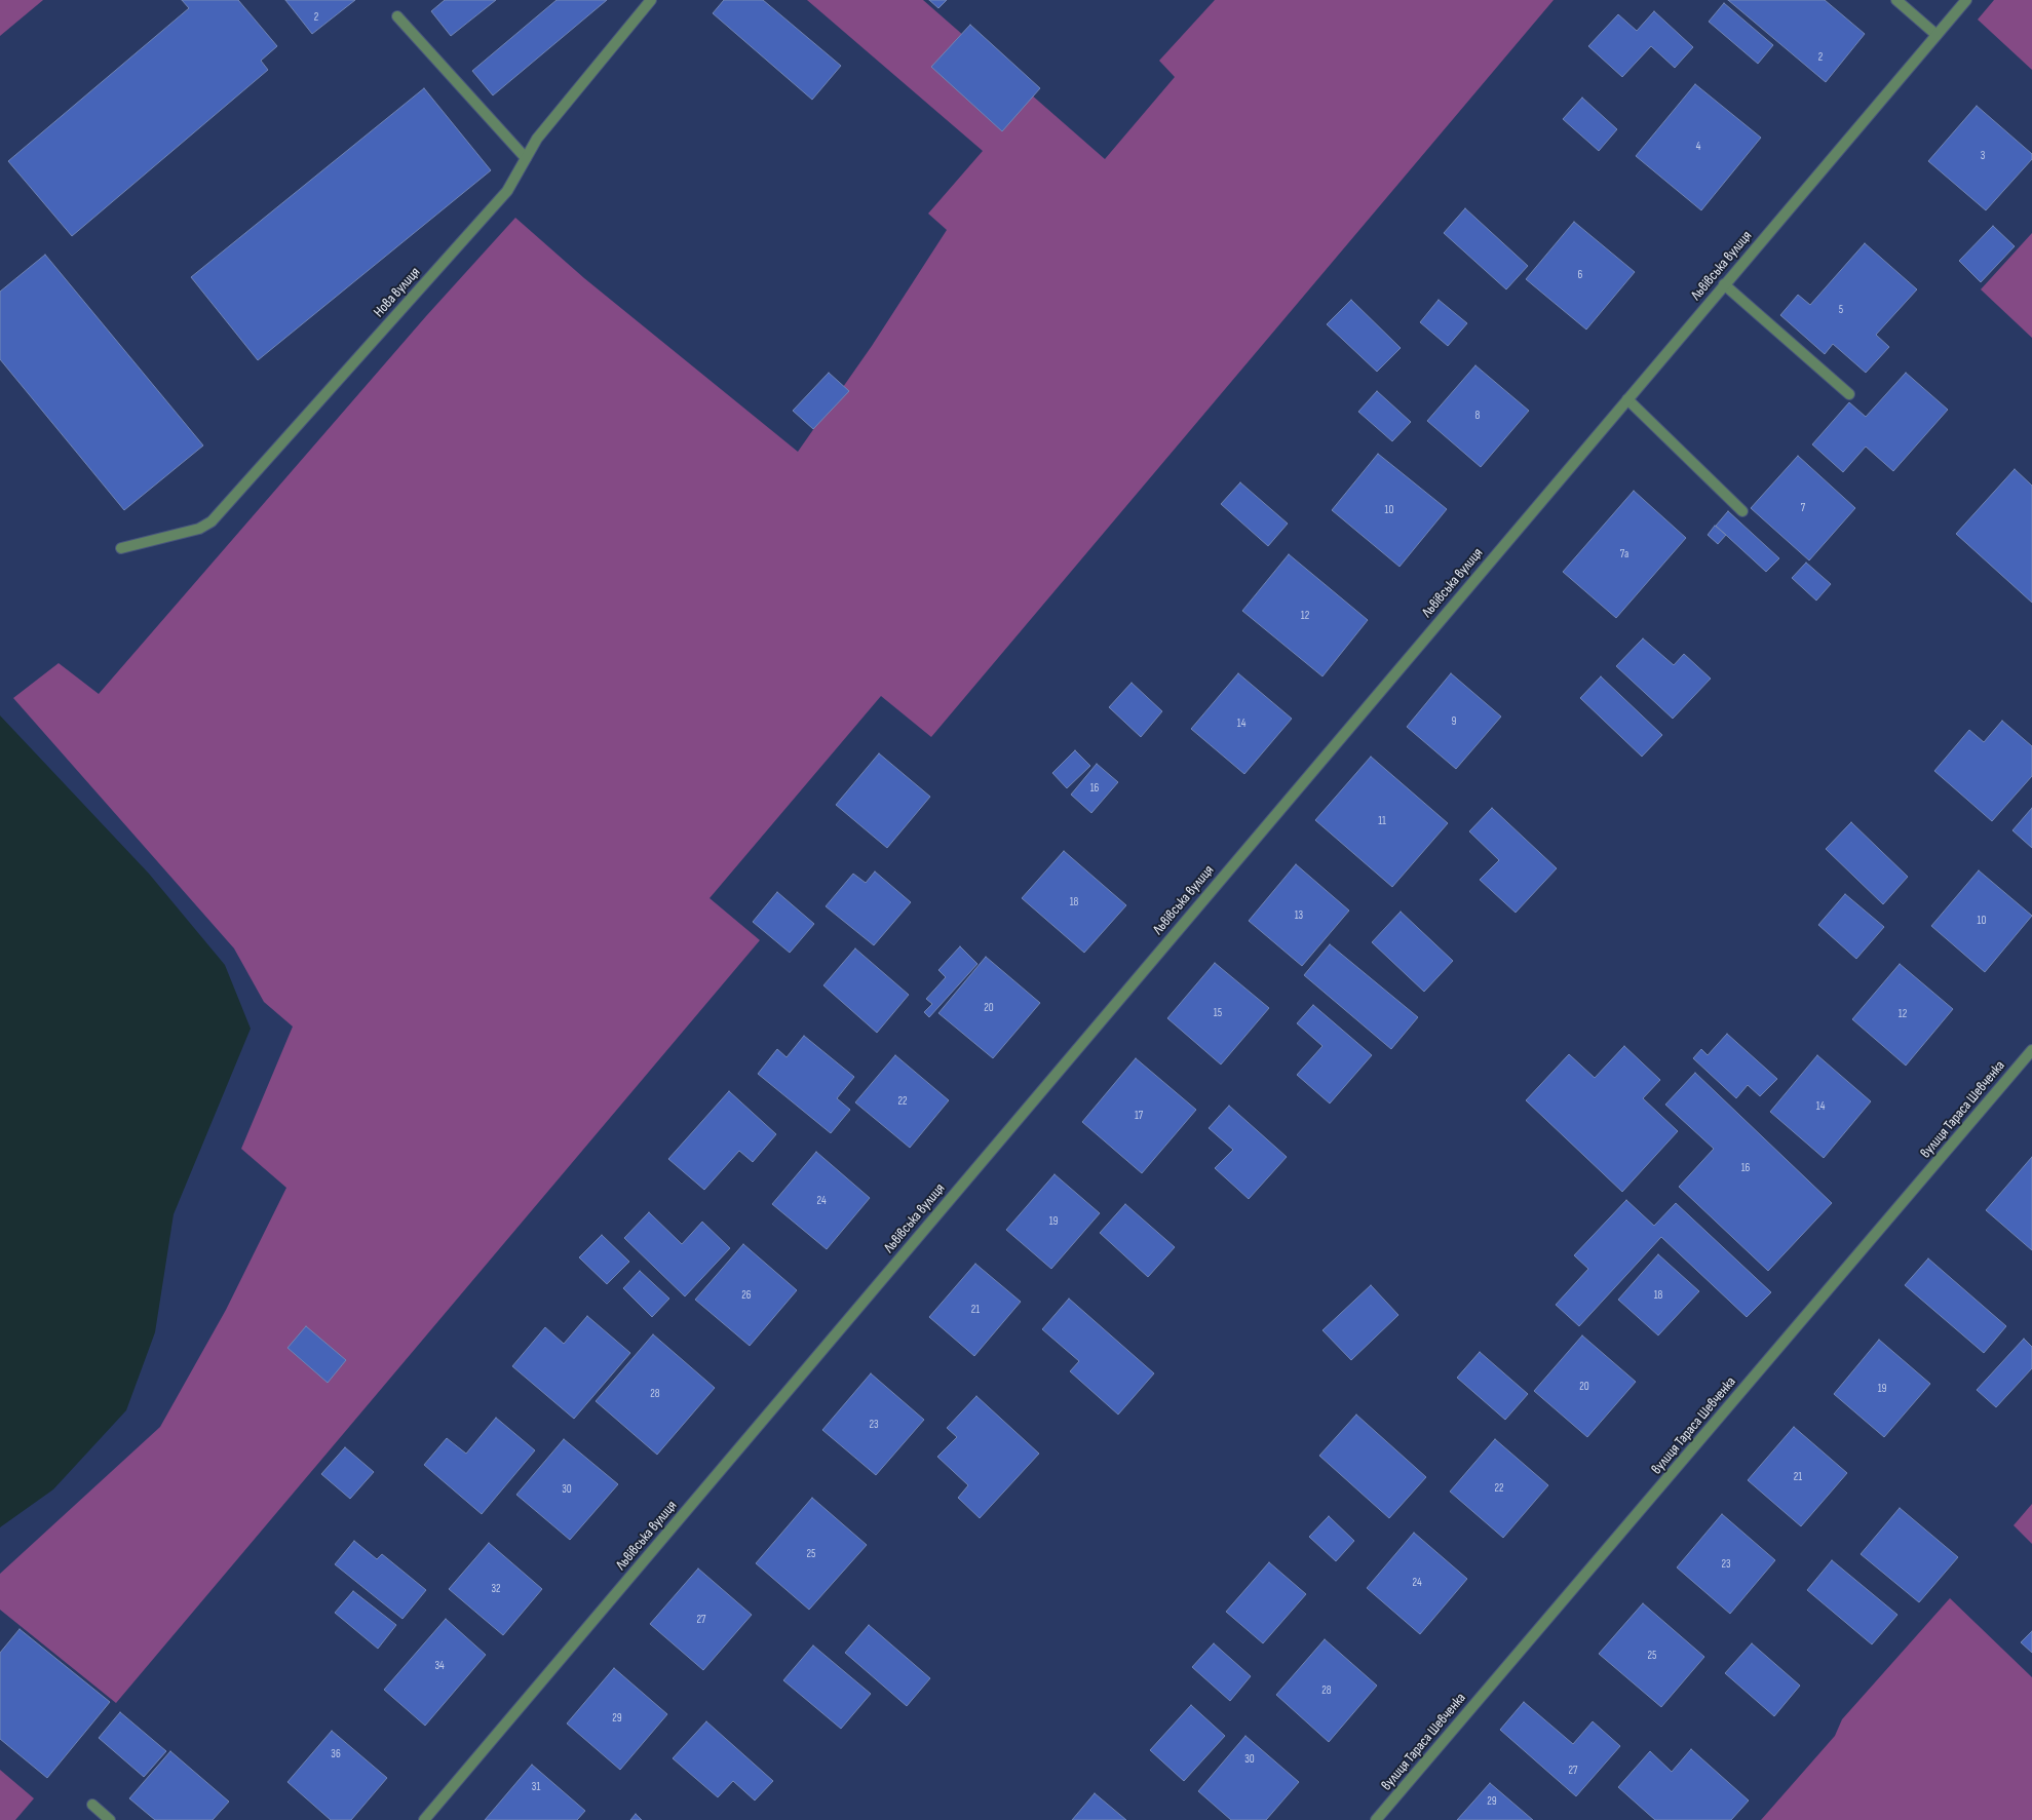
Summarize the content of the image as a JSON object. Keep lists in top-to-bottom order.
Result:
{
  "streets": {
    "street": ["Львівська вулиця", "Нова вулиця", "вулиця Тараса Шевченка"]
  },
  "house_numbers": [
    "2",
    "2",
    "4",
    "3",
    "6",
    "5",
    "8",
    "7",
    "10",
    "7а",
    "12",
    "9",
    "14",
    "16",
    "11",
    "18",
    "13",
    "10",
    "20",
    "15",
    "12",
    "22",
    "14",
    "17",
    "16",
    "24",
    "19",
    "26",
    "18",
    "21",
    "20",
    "19",
    "28",
    "23",
    "21",
    "22",
    "30",
    "25",
    "23",
    "24",
    "32",
    "27",
    "25",
    "34",
    "28",
    "29",
    "36",
    "30",
    "27",
    "31",
    "29"
  ]
}
